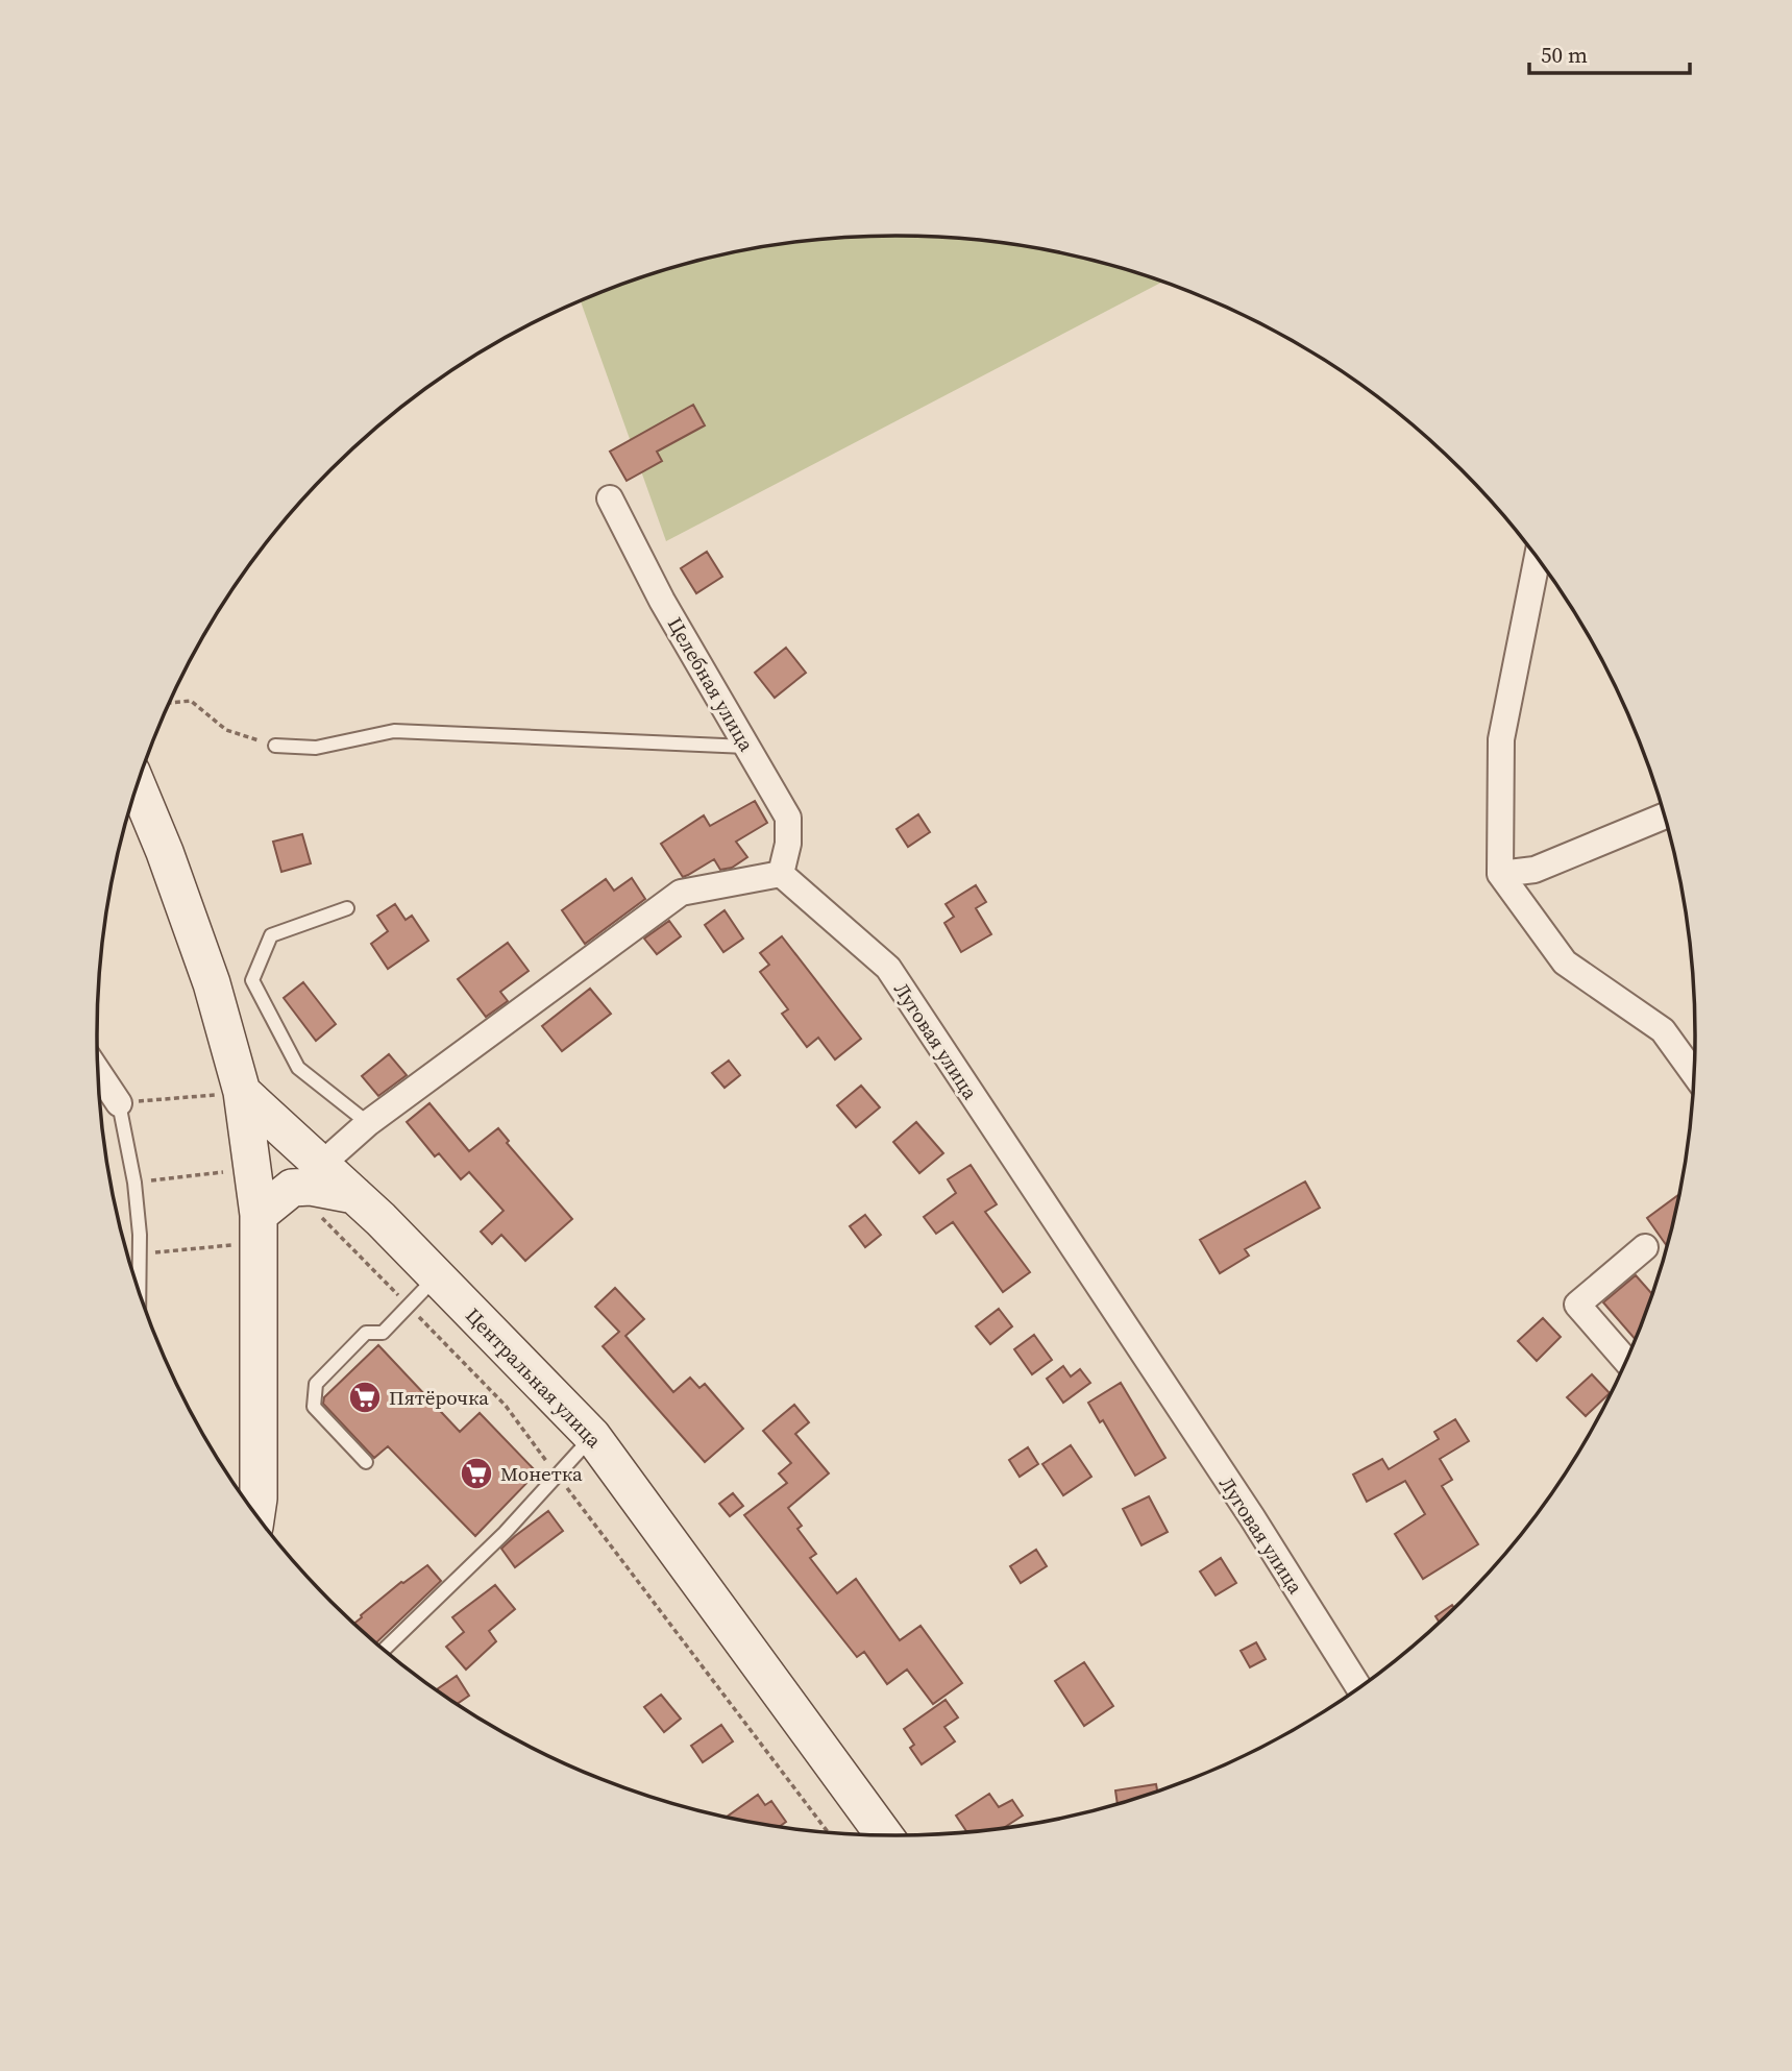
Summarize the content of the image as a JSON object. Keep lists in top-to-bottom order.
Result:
{
  "streets": {
    "main road": ["Центральная улица"],
    "street": ["Целебная улица", "Луговая улица"]
  },
  "crossings": [
    ["Целебная улица", "Луговая улица"]
  ],
  "places": {
    "supermarket": ["Пятёрочка", "Монетка"]
  },
  "scale_bar": "50 m"
}
